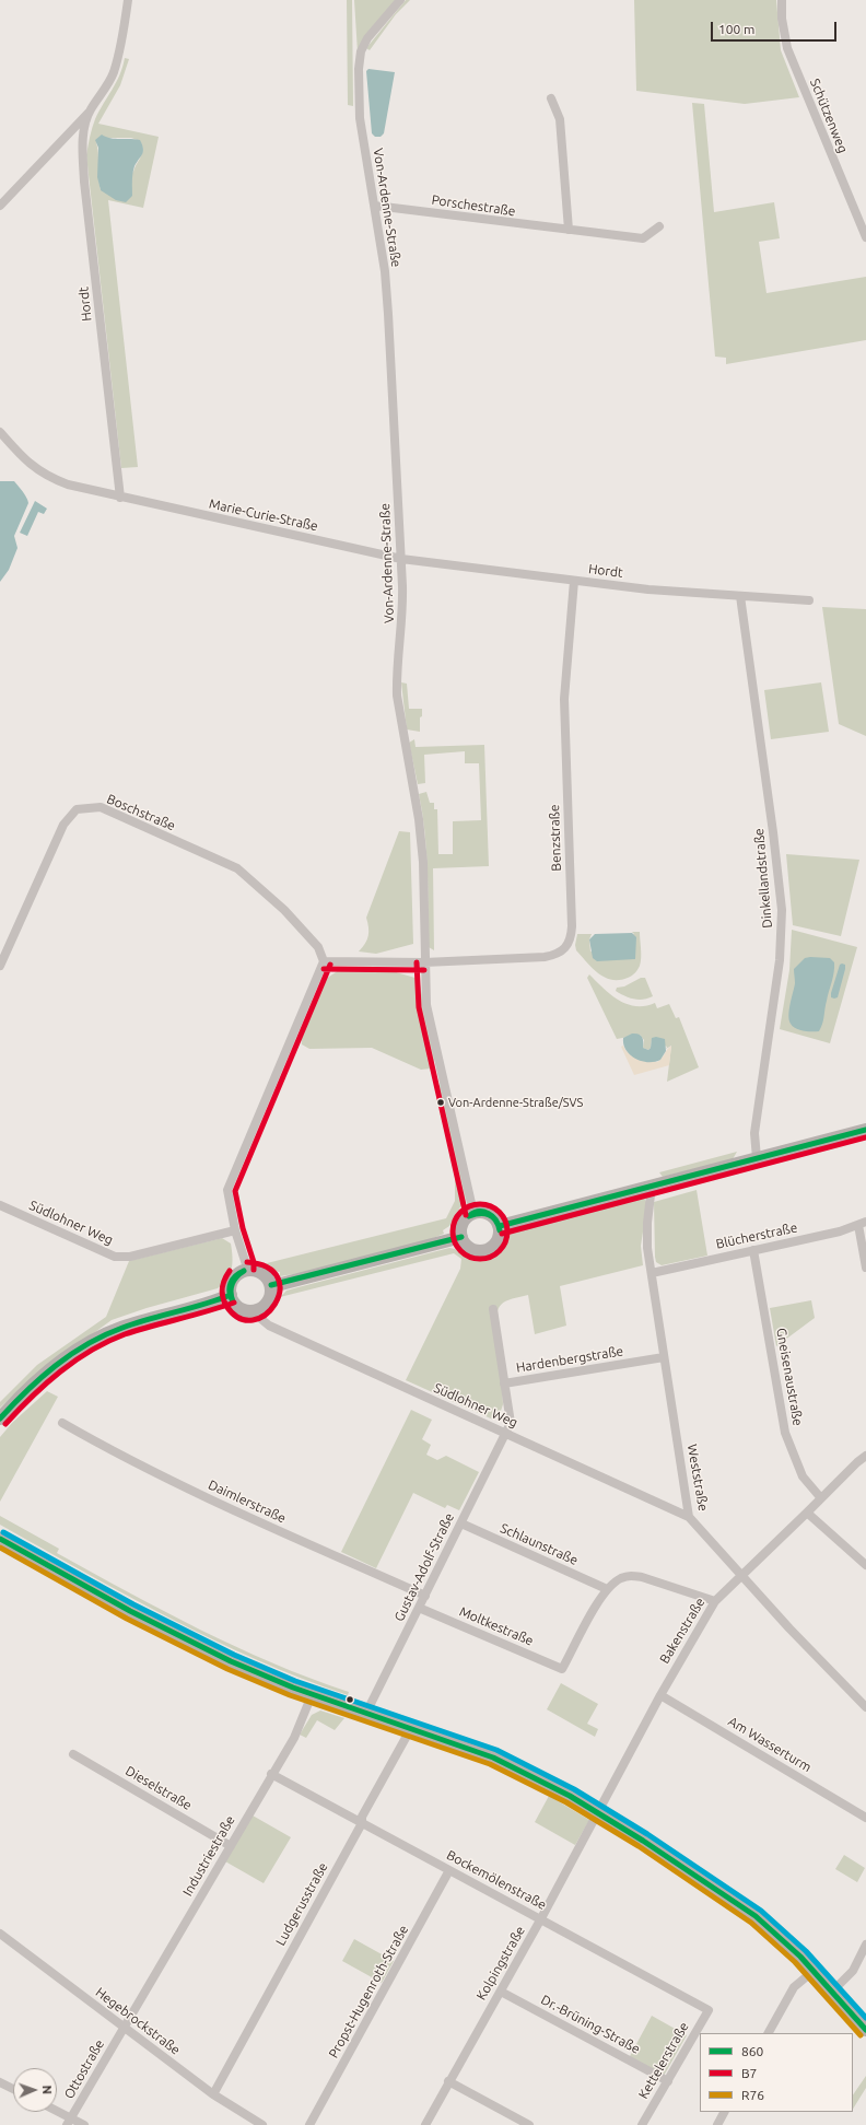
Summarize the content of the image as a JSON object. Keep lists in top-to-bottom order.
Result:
{
  "streets": {
    "street": [
      "Schützenweg",
      "Porschestraße",
      "Von-Ardenne-Straße",
      "Hordt",
      "Marie-Curie-Straße",
      "Boschstraße",
      "Benzstraße",
      "Dinkellandstraße",
      "Südlohner Weg",
      "Blücherstraße",
      "Hardenbergstraße",
      "Gneisenaustraße",
      "Weststraße",
      "Daimlerstraße",
      "Schlaunstraße",
      "Gustav-Adolf-Straße",
      "Moltkestraße",
      "Bakenstraße",
      "Am Wasserturm",
      "Dieselstraße",
      "Industriestraße",
      "Bockemölenstraße",
      "Ludgerusstraße",
      "Kolpingstraße",
      "Propst-Hugenroth-Straße",
      "Hegebrockstraße",
      "Dr.-Brüning-Straße",
      "Kettelerstraße",
      "Ottostraße"
    ]
  },
  "crossings": [
    ["Porschestraße", "Von-Ardenne-Straße"],
    ["Von-Ardenne-Straße", "Hordt"],
    ["Von-Ardenne-Straße", "Marie-Curie-Straße"],
    ["Von-Ardenne-Straße", "Benzstraße"],
    ["Hordt", "Marie-Curie-Straße"],
    ["Hordt", "Benzstraße"],
    ["Hordt", "Dinkellandstraße"],
    ["Südlohner Weg", "Hardenbergstraße"],
    ["Südlohner Weg", "Weststraße"],
    ["Südlohner Weg", "Gustav-Adolf-Straße"],
    ["Blücherstraße", "Gneisenaustraße"],
    ["Blücherstraße", "Weststraße"],
    ["Hardenbergstraße", "Weststraße"],
    ["Hardenbergstraße", "Gustav-Adolf-Straße"],
    ["Gneisenaustraße", "Bakenstraße"],
    ["Weststraße", "Bakenstraße"],
    ["Daimlerstraße", "Gustav-Adolf-Straße"],
    ["Schlaunstraße", "Gustav-Adolf-Straße"],
    ["Schlaunstraße", "Moltkestraße"],
    ["Gustav-Adolf-Straße", "Moltkestraße"],
    ["Bakenstraße", "Am Wasserturm"],
    ["Bakenstraße", "Kolpingstraße"],
    ["Dieselstraße", "Industriestraße"],
    ["Industriestraße", "Bockemölenstraße"],
    ["Industriestraße", "Hegebrockstraße"],
    ["Industriestraße", "Ottostraße"],
    ["Bockemölenstraße", "Ludgerusstraße"],
    ["Bockemölenstraße", "Kolpingstraße"],
    ["Bockemölenstraße", "Propst-Hugenroth-Straße"],
    ["Bockemölenstraße", "Kettelerstraße"],
    ["Ludgerusstraße", "Hegebrockstraße"],
    ["Kolpingstraße", "Dr.-Brüning-Straße"],
    ["Hegebrockstraße", "Ottostraße"],
    ["Dr.-Brüning-Straße", "Kettelerstraße"]
  ],
  "places": ["Von-Ardenne-Straße/SVS"],
  "lines": ["transit line B7", "transit line 860", "transit line R76"],
  "legend": ["860", "B7", "R76"],
  "scale_bar": "100 m",
  "north": "right"
}
